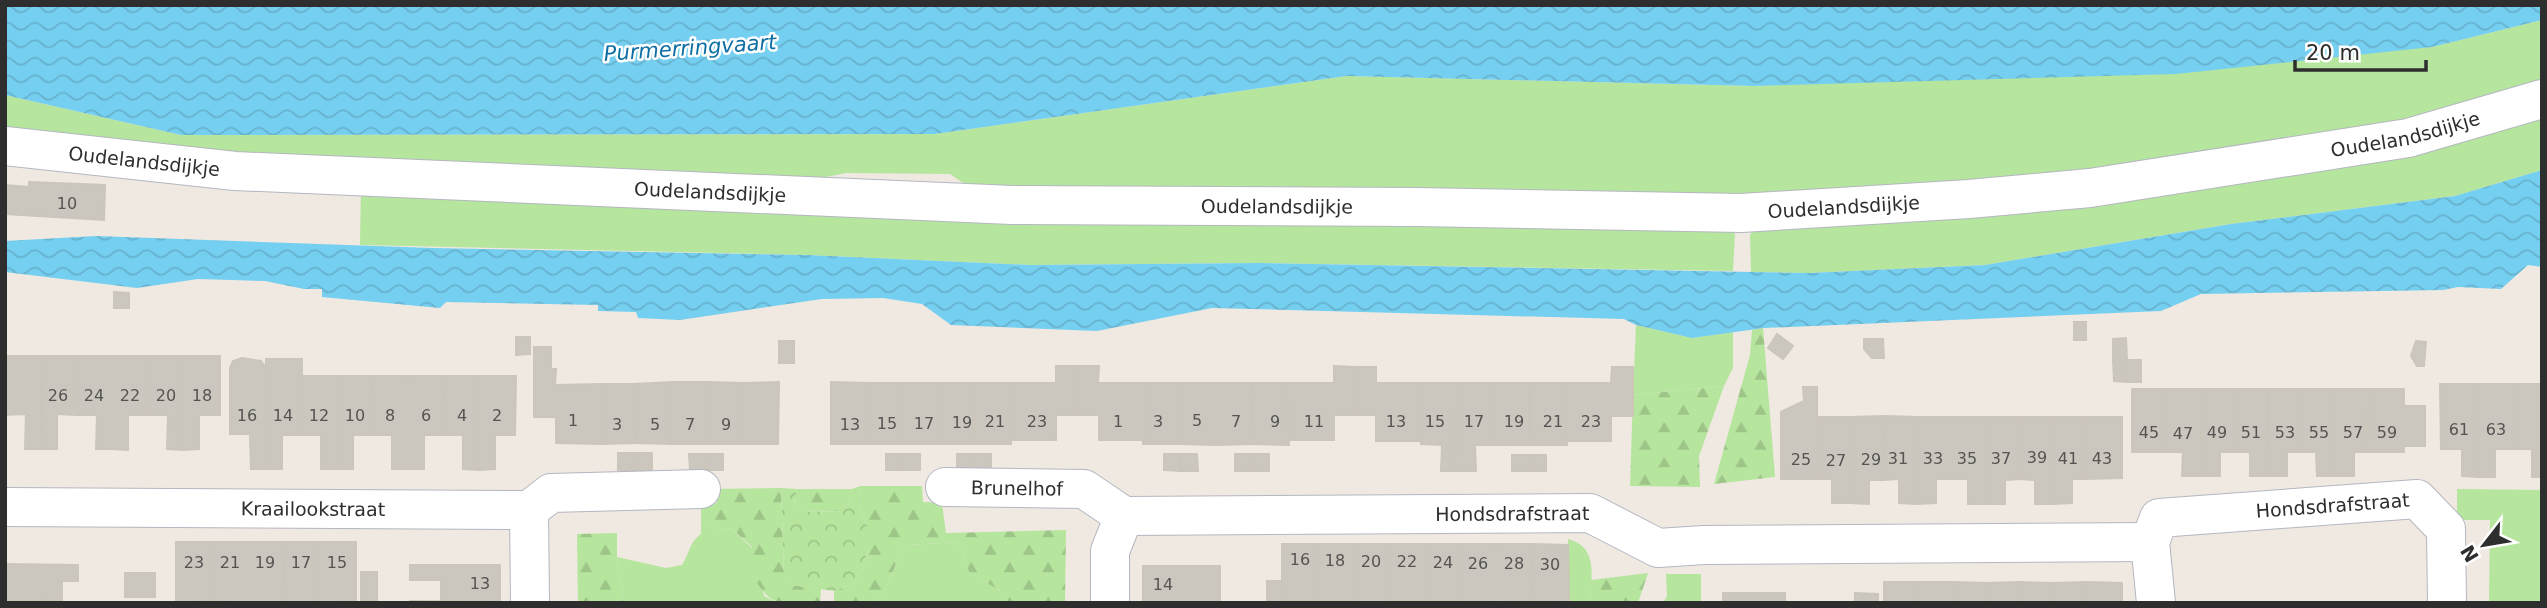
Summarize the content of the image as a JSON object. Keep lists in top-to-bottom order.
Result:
{
  "streets": {
    "street": [
      "Oudelandsdijkje",
      "Brunelhof",
      "Hondsdrafstraat",
      "Kraailookstraat"
    ]
  },
  "crossings": [
    ["Brunelhof", "Hondsdrafstraat"]
  ],
  "water": ["Purmerringvaart"],
  "house_numbers": [
    "10",
    "26",
    "24",
    "22",
    "20",
    "18",
    "16",
    "14",
    "12",
    "10",
    "8",
    "6",
    "4",
    "2",
    "1",
    "5",
    "21",
    "23",
    "1",
    "3",
    "7",
    "9",
    "11",
    "13",
    "15",
    "17",
    "19",
    "21",
    "23",
    "19",
    "15",
    "17",
    "3",
    "5",
    "7",
    "9",
    "13",
    "61",
    "63",
    "45",
    "49",
    "51",
    "53",
    "55",
    "57",
    "59",
    "47",
    "39",
    "31",
    "33",
    "35",
    "37",
    "41",
    "43",
    "25",
    "29",
    "27",
    "16",
    "18",
    "20",
    "22",
    "23",
    "21",
    "19",
    "17",
    "15",
    "24",
    "26",
    "28",
    "30",
    "13",
    "14"
  ],
  "scale_bar": "20 m",
  "north": "bottom left"
}
